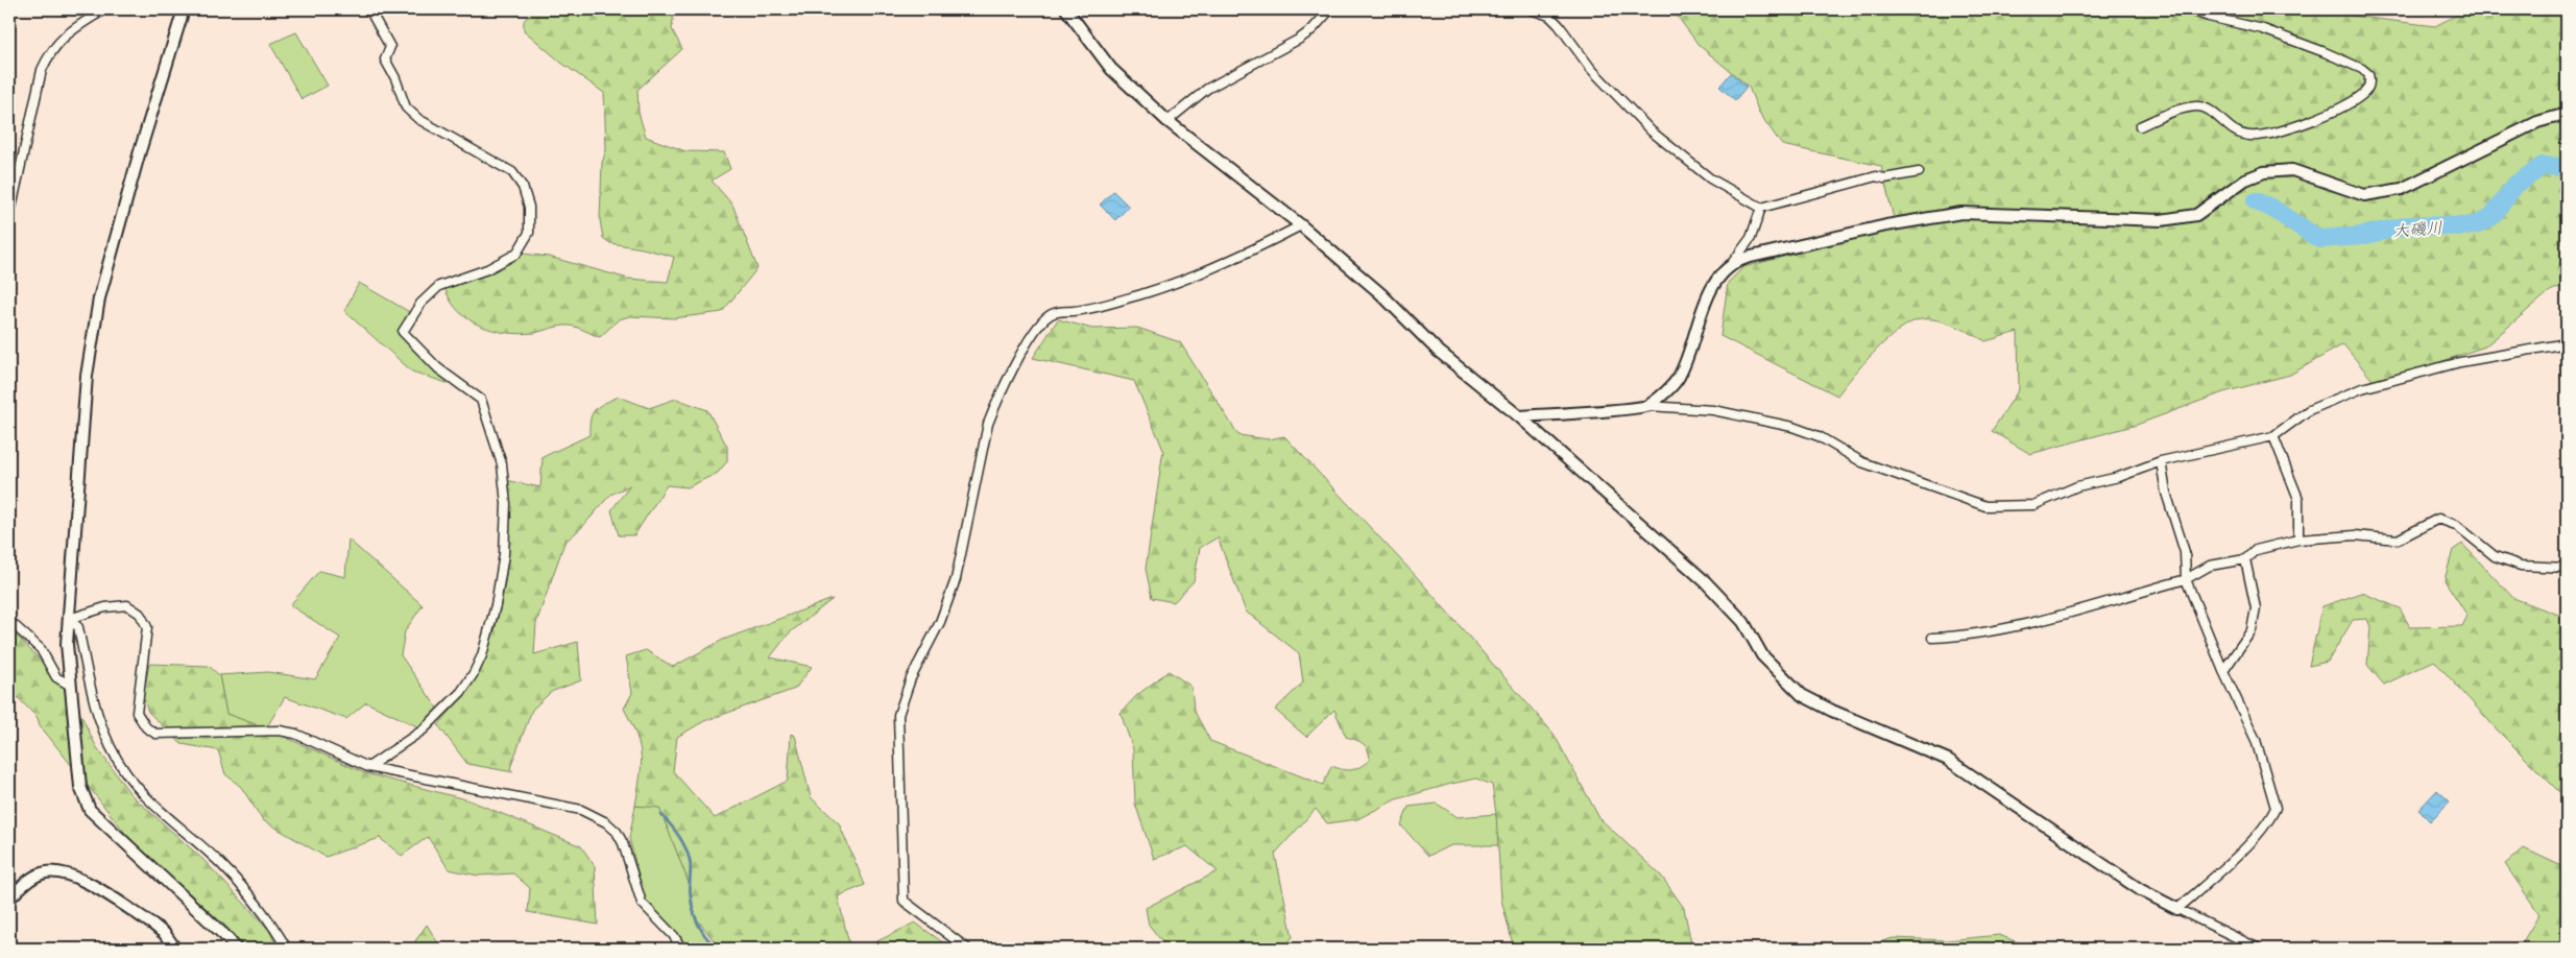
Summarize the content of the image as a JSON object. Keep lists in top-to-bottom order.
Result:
{
  "water": ["大磯川"]
}
